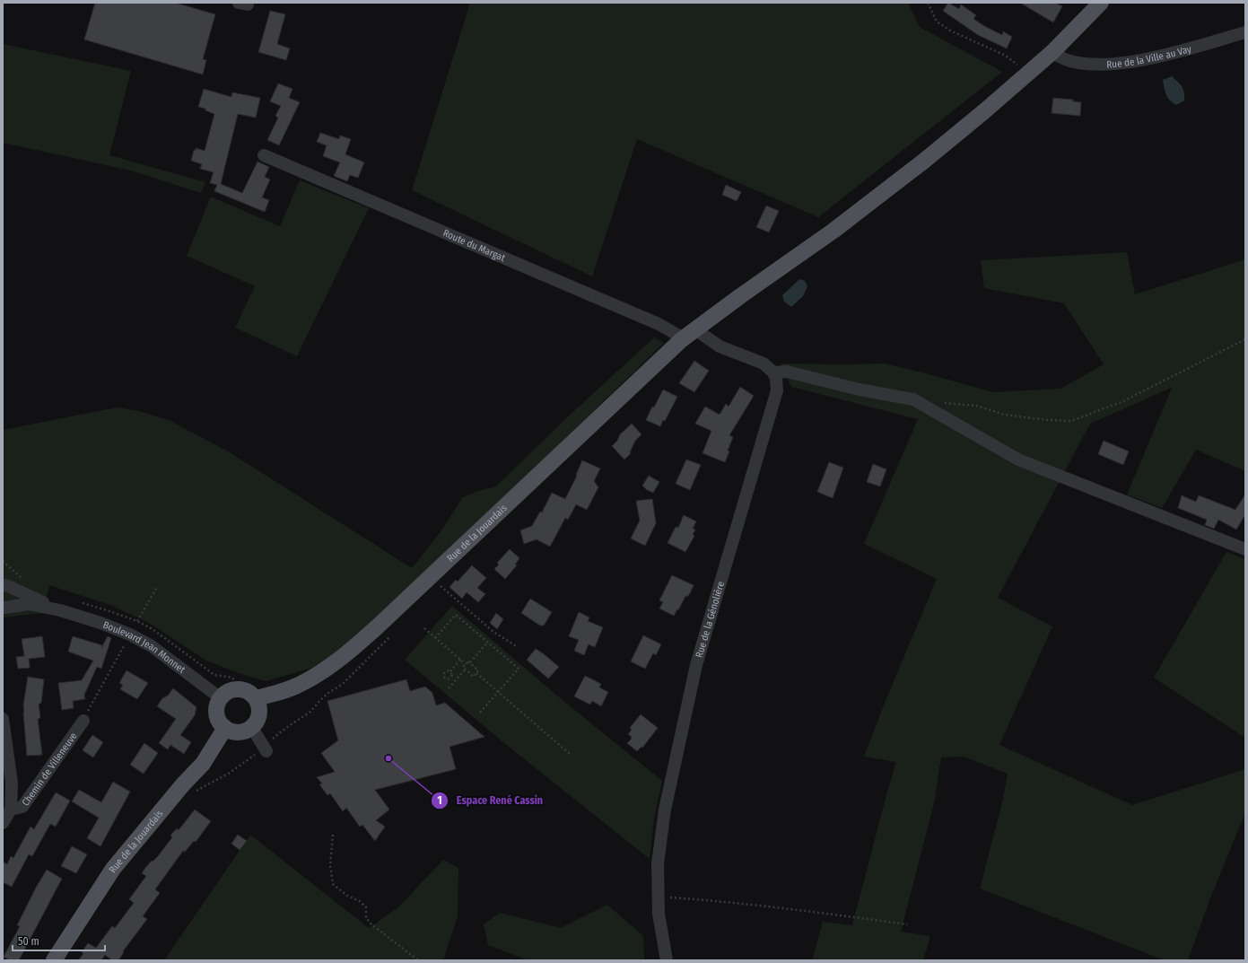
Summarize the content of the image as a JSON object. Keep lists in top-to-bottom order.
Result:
{
  "streets": {
    "main road": ["Rue de la Jouardais"],
    "street": [
      "Rue de la Ville au Vay",
      "Route du Margat",
      "Rue de la Génolière",
      "Boulevard Jean Monnet",
      "Chemin de Villeneuve"
    ]
  },
  "crossings": [
    ["Rue de la Ville au Vay", "Rue de la Jouardais"],
    ["Route du Margat", "Rue de la Jouardais"],
    ["Rue de la Jouardais", "Boulevard Jean Monnet"]
  ],
  "places": ["Espace René Cassin"],
  "scale_bar": "50 m"
}
